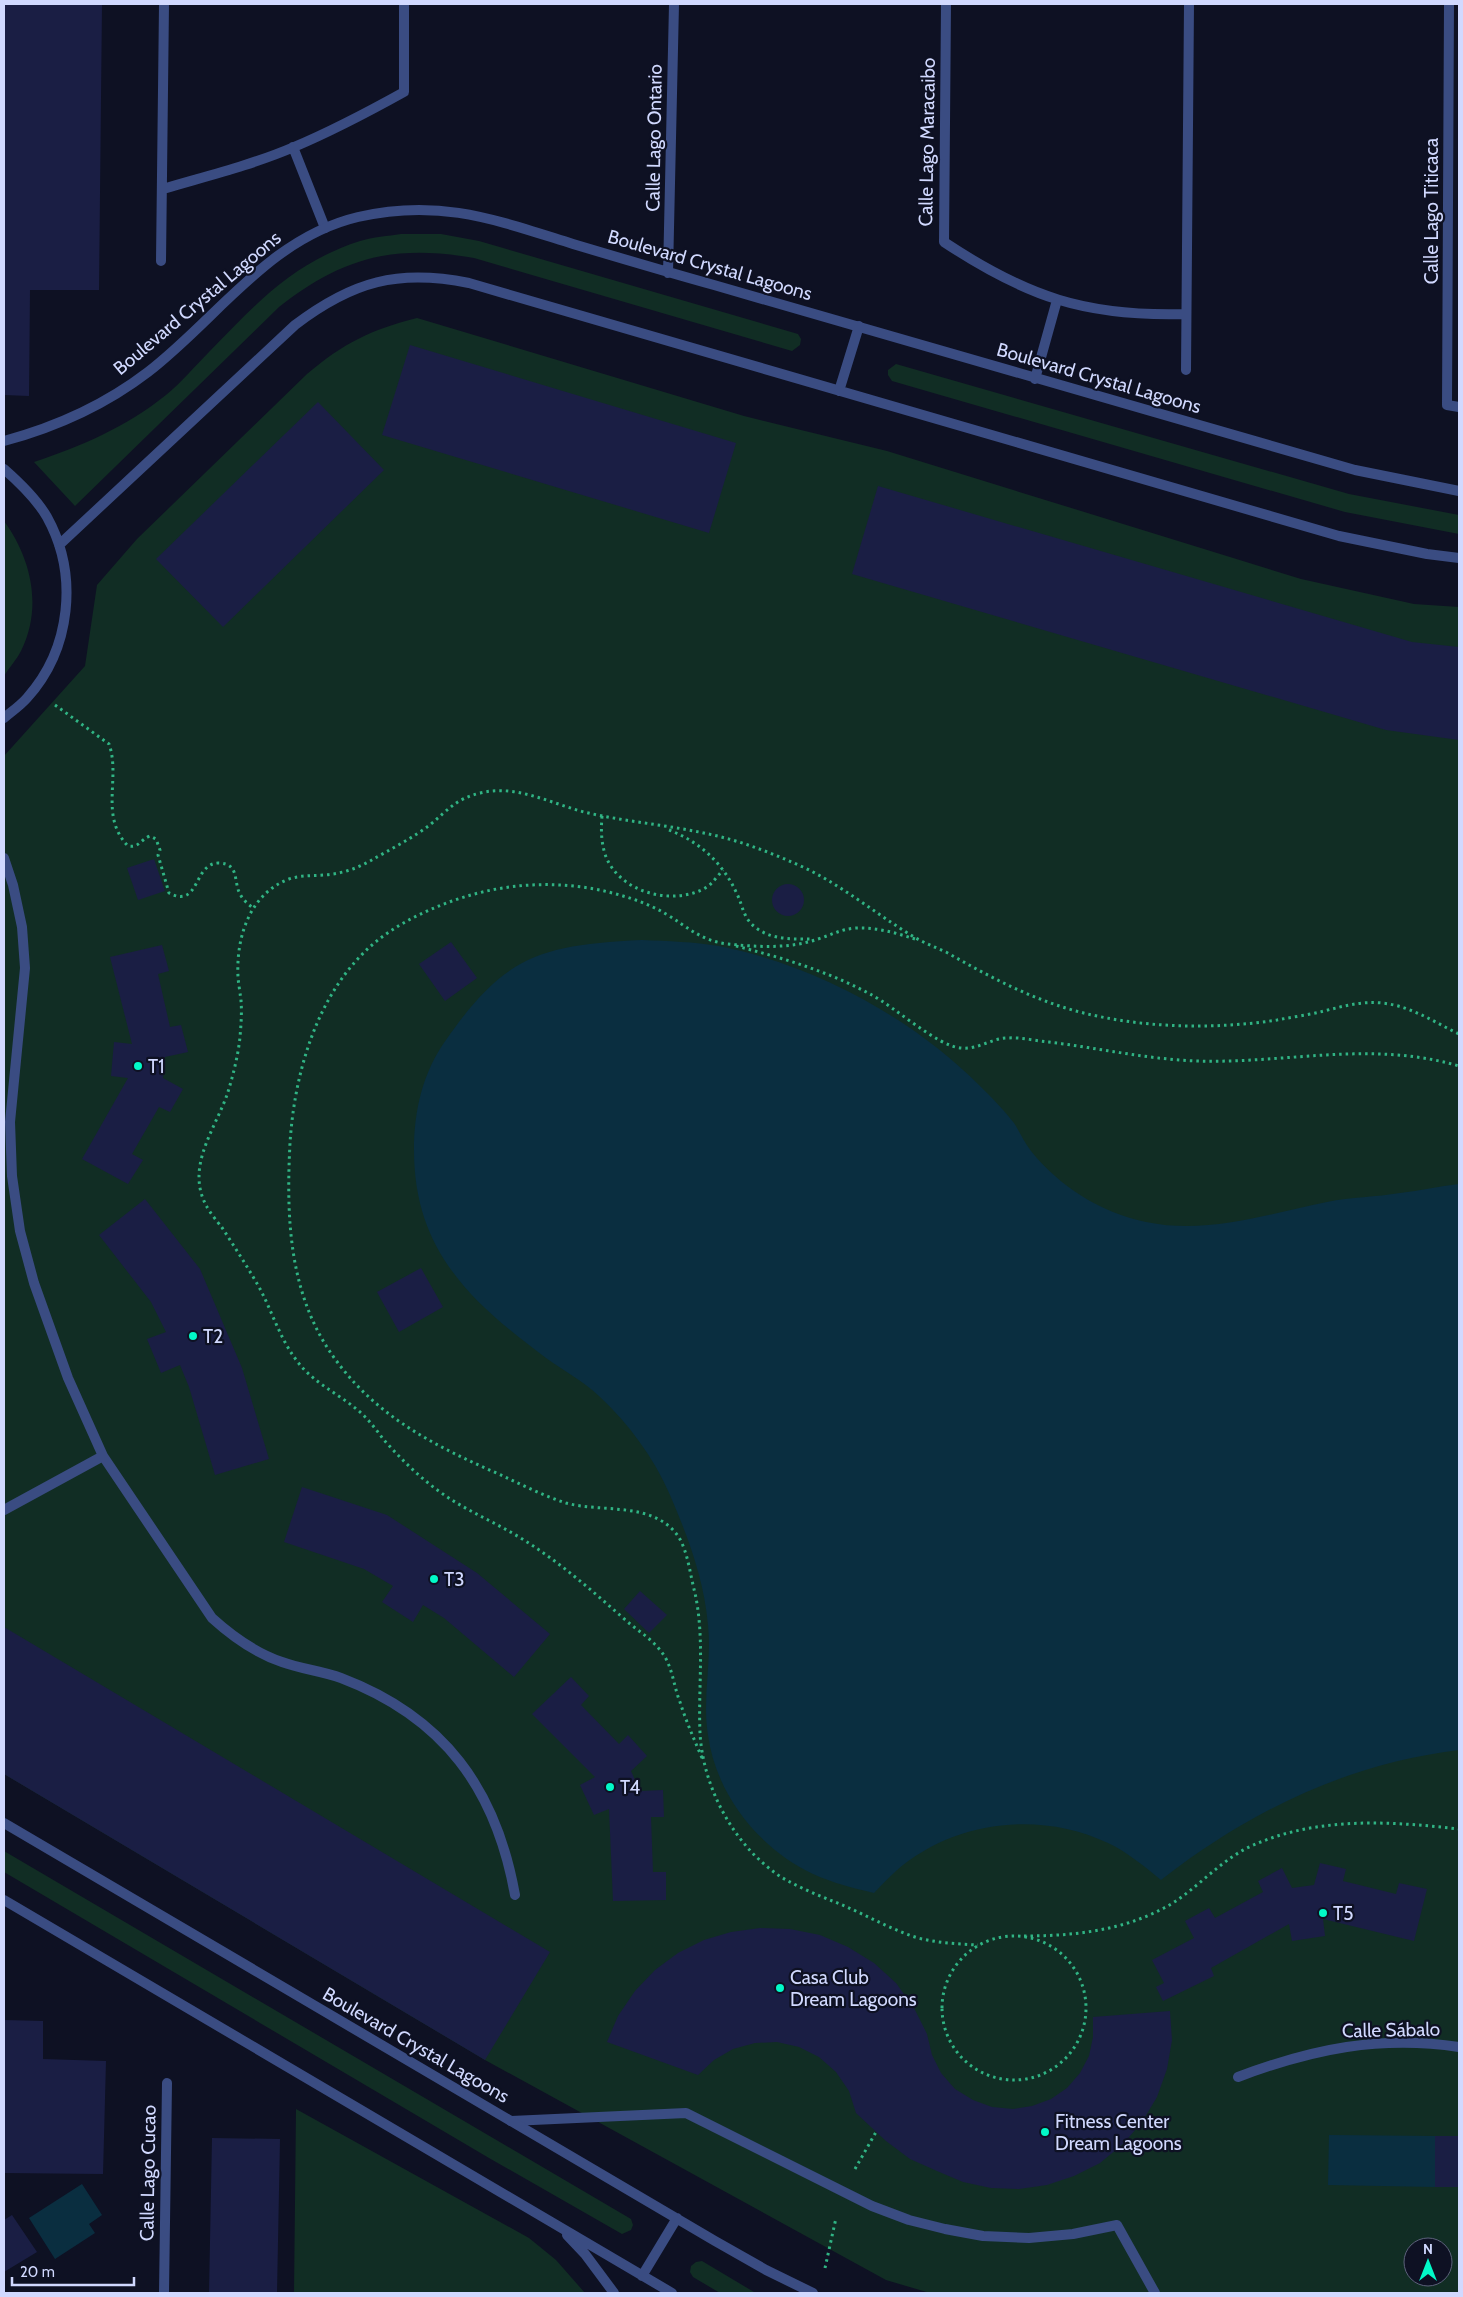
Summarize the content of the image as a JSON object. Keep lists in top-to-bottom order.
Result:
{
  "streets": {
    "street": [
      "Calle Lago Ontario",
      "Calle Lago Maracaibo",
      "Calle Lago Titicaca",
      "Boulevard Crystal Lagoons",
      "Calle Sábalo",
      "Calle Lago Cucao"
    ]
  },
  "crossings": [
    ["Calle Lago Ontario", "Boulevard Crystal Lagoons"]
  ],
  "places": [
    "T1",
    "T2",
    "T3",
    "T4",
    "T5",
    "Casa Club Dream Lagoons",
    "Fitness Center Dream Lagoons"
  ],
  "scale_bar": "20 m",
  "north": "top"
}
